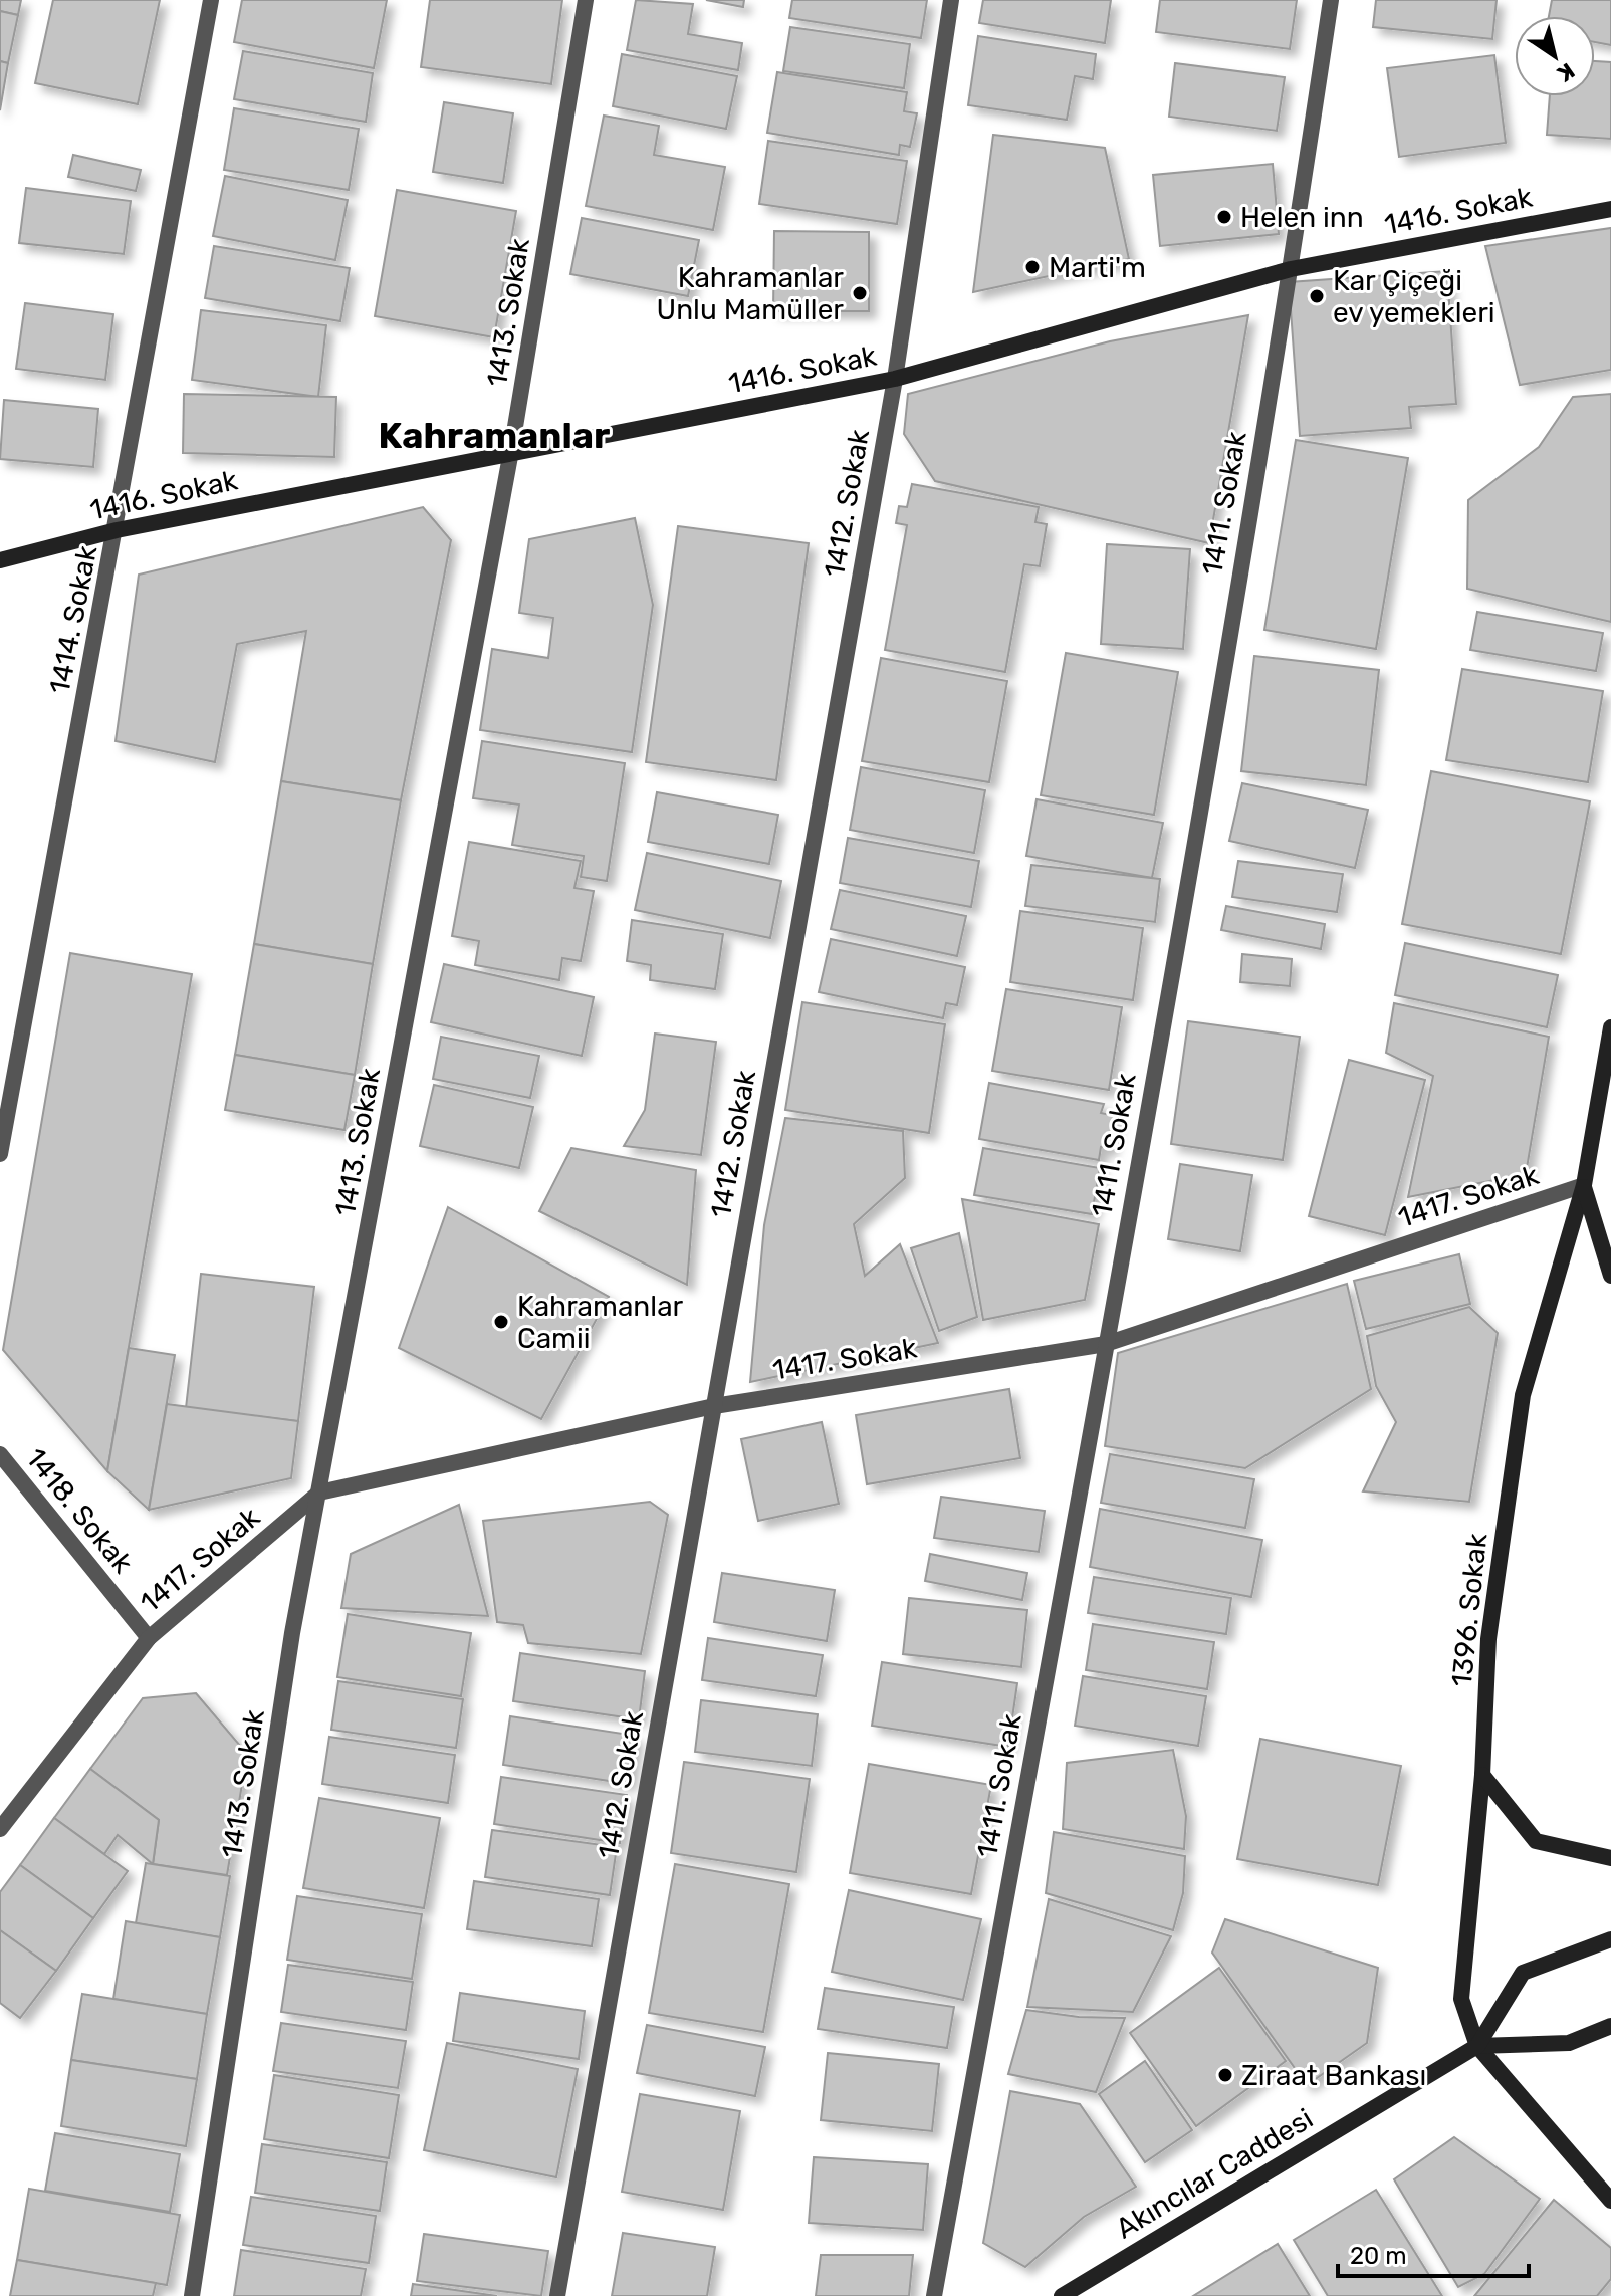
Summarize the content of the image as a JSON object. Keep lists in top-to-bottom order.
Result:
{
  "streets": {
    "street": [
      "1416. Sokak",
      "1413. Sokak",
      "1412. Sokak",
      "1411. Sokak",
      "1414. Sokak",
      "1417. Sokak",
      "1418. Sokak",
      "1396. Sokak",
      "Akıncılar Caddesi"
    ]
  },
  "crossings": [
    ["1416. Sokak", "1413. Sokak"],
    ["1416. Sokak", "1412. Sokak"],
    ["1416. Sokak", "1411. Sokak"],
    ["1416. Sokak", "1414. Sokak"],
    ["1413. Sokak", "1417. Sokak"],
    ["1412. Sokak", "1417. Sokak"],
    ["1411. Sokak", "1417. Sokak"],
    ["1417. Sokak", "1418. Sokak"],
    ["1417. Sokak", "1396. Sokak"],
    ["1396. Sokak", "Akıncılar Caddesi"]
  ],
  "districts": ["Kahramanlar"],
  "places": [
    "Helen inn",
    "Marti'm",
    "Kahramanlar Unlu Mamüller",
    "Kar Çiçeği ev yemekleri",
    "Kahramanlar Camii",
    "Ziraat Bankası"
  ],
  "scale_bar": "20 m",
  "north": "bottom right"
}
